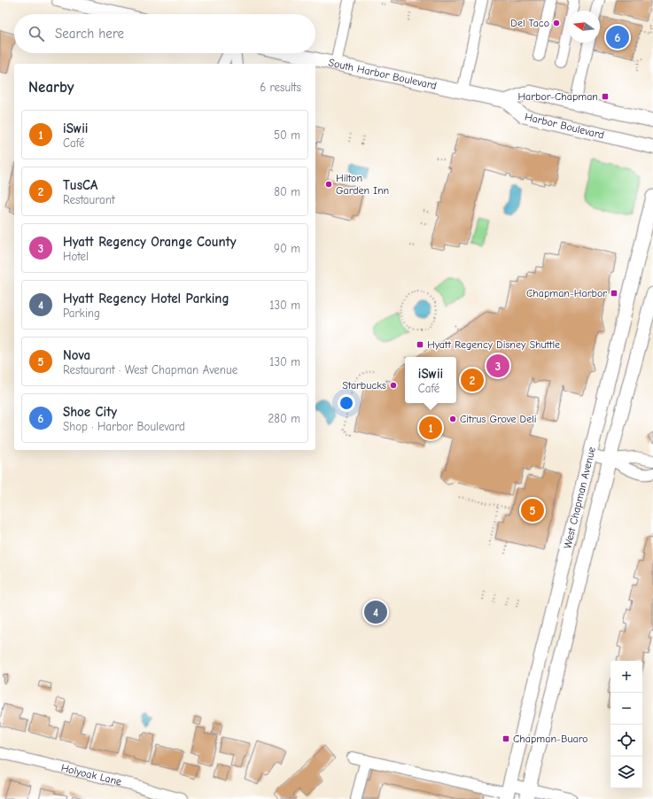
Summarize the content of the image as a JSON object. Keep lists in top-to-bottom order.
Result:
{
  "streets": {
    "main road": ["South Harbor Boulevard", "Harbor Boulevard", "West Chapman Avenue"],
    "street": ["Holyoak Lane"]
  },
  "crossings": [
    ["South Harbor Boulevard", "Harbor Boulevard"]
  ],
  "places": {
    "other": [
      "Del Taco",
      "Hilton Garden Inn",
      "Starbucks",
      "Citrus Grove Deli"
    ],
    "transit": [
      "Harbor-Chapman",
      "Chapman-Harbor",
      "Hyatt Regency Disney Shuttle",
      "Chapman-Buaro"
    ]
  },
  "north": "left",
  "page": {
    "search": "Search here",
    "pins": [
      "6",
      "3",
      "2",
      "1",
      "5",
      "4"
    ],
    "heading": ["Nearby", "6 results"],
    "list": [
      {
        "mark": "1",
        "name": "iSwii",
        "note": "Café",
        "value": "50 m"
      },
      {
        "mark": "2",
        "name": "TusCA",
        "note": "Restaurant",
        "value": "80 m"
      },
      {
        "mark": "3",
        "name": "Hyatt Regency Orange County",
        "note": "Hotel",
        "value": "90 m"
      },
      {
        "mark": "4",
        "name": "Hyatt Regency Hotel Parking",
        "note": "Parking",
        "value": "130 m"
      },
      {
        "mark": "5",
        "name": "Nova",
        "note": "Restaurant · West Chapman Avenue",
        "value": "130 m"
      },
      {
        "mark": "6",
        "name": "Shoe City",
        "note": "Shop · Harbor Boulevard",
        "value": "280 m"
      }
    ],
    "popup": ["iSwii", "Café"],
    "map_buttons": ["+", "−"]
  }
}
